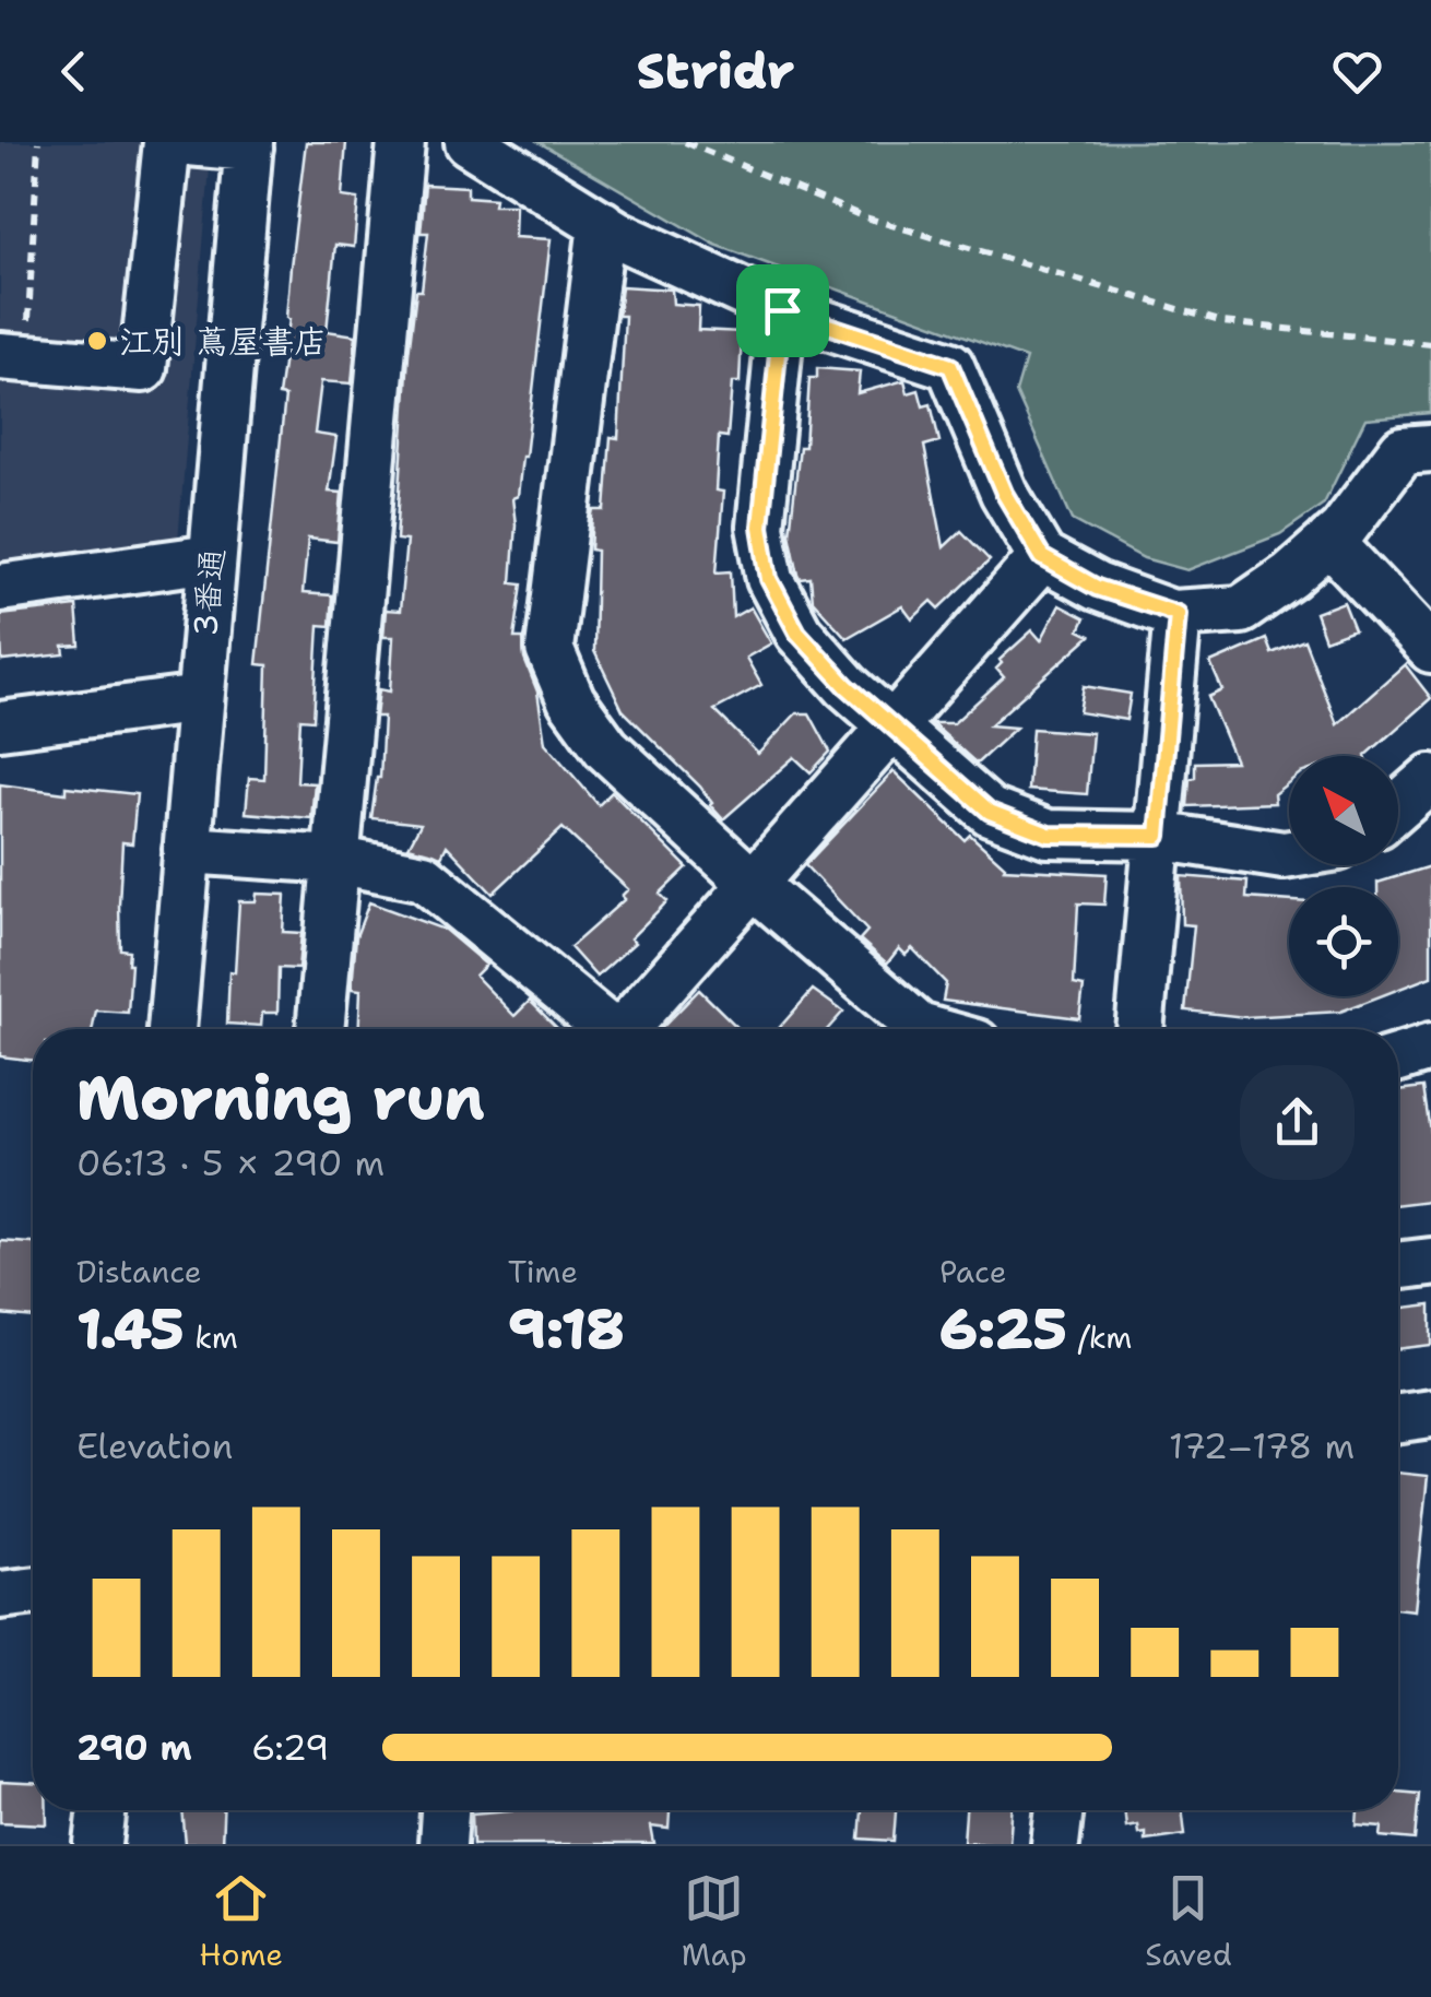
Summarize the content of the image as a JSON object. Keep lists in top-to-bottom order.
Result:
{
  "streets": {
    "street": ["3番通"]
  },
  "places": ["江別 蔦屋書店"],
  "north": "top left",
  "page": {
    "header": "Stridr",
    "heading": ["Morning run", "06:13 · 5 × 290 m"],
    "stats": [
      ["Distance", "1.45 km"],
      ["Time", "9:18"],
      ["Pace", "6:25 /km"]
    ],
    "chart": ["Elevation", "172–178 m"],
    "list": [
      {
        "name": "290 m",
        "note": "6:29"
      }
    ],
    "tabs": ["Home", "Map", "Saved"]
  }
}
